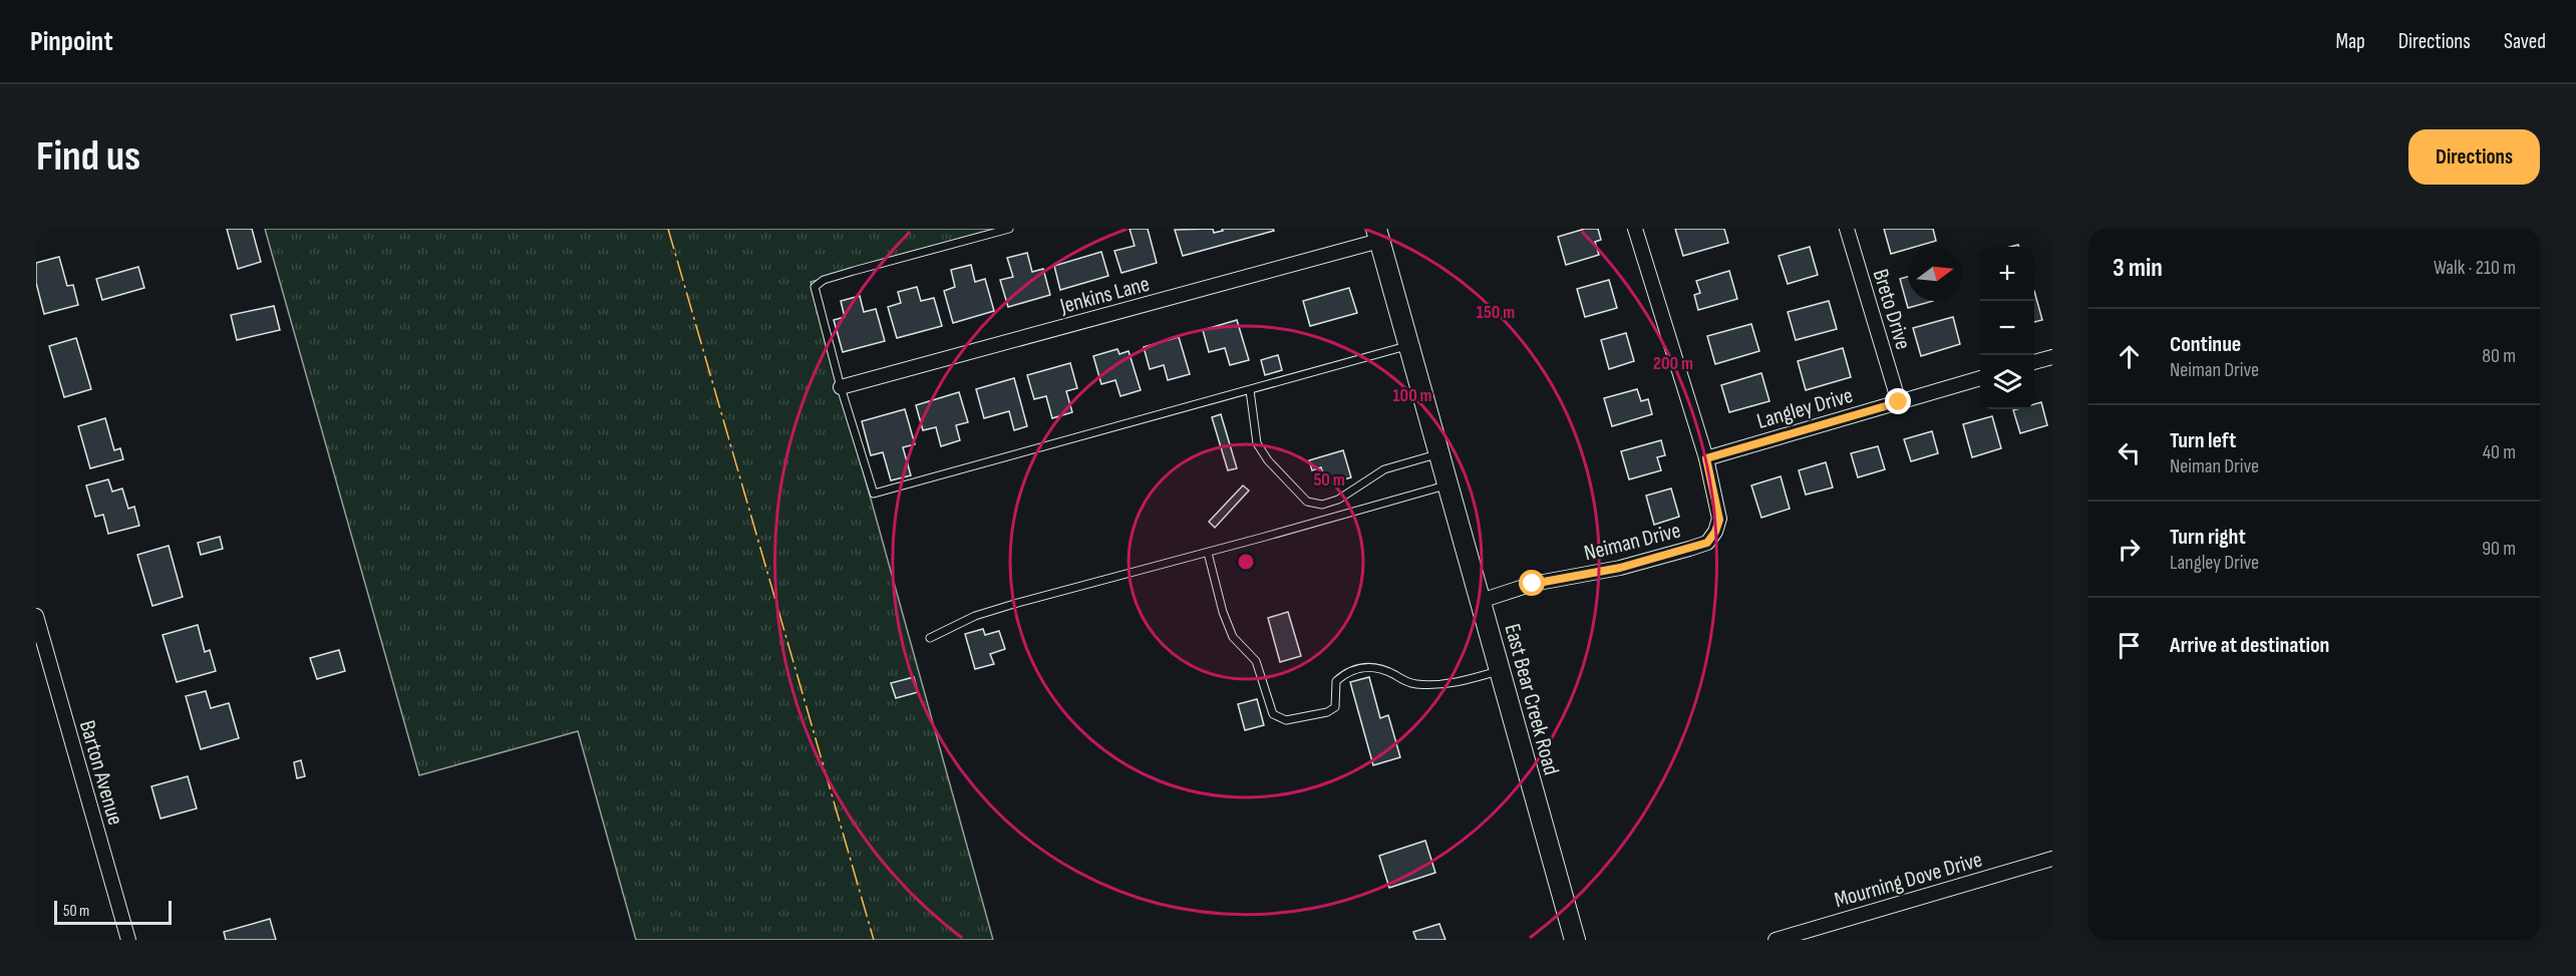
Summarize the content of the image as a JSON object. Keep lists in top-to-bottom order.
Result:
{
  "streets": {
    "main road": ["East Bear Creek Road"],
    "street": [
      "Jenkins Lane",
      "Breto Drive",
      "Langley Drive",
      "Neiman Drive",
      "Barton Avenue",
      "Mourning Dove Drive"
    ]
  },
  "crossings": [
    ["Jenkins Lane", "East Bear Creek Road"],
    ["Breto Drive", "Langley Drive"],
    ["Langley Drive", "Neiman Drive"],
    ["Neiman Drive", "East Bear Creek Road"]
  ],
  "scale_bar": "50 m",
  "north": "right",
  "page": {
    "header": "Pinpoint",
    "nav": ["Map", "Directions", "Saved"],
    "buttons": "Directions",
    "title": "Find us",
    "heading": ["3 min", "Walk · 210 m"],
    "map_buttons": ["+", "−"],
    "list": [
      ["Continue", "Neiman Drive", "80 m"],
      ["Turn left", "Neiman Drive", "40 m"],
      ["Turn right", "Langley Drive", "90 m"],
      "Arrive at destination"
    ],
    "scale": "50 m"
  },
  "rings": [
    "150 m",
    "200 m",
    "100 m",
    "50 m"
  ]
}
